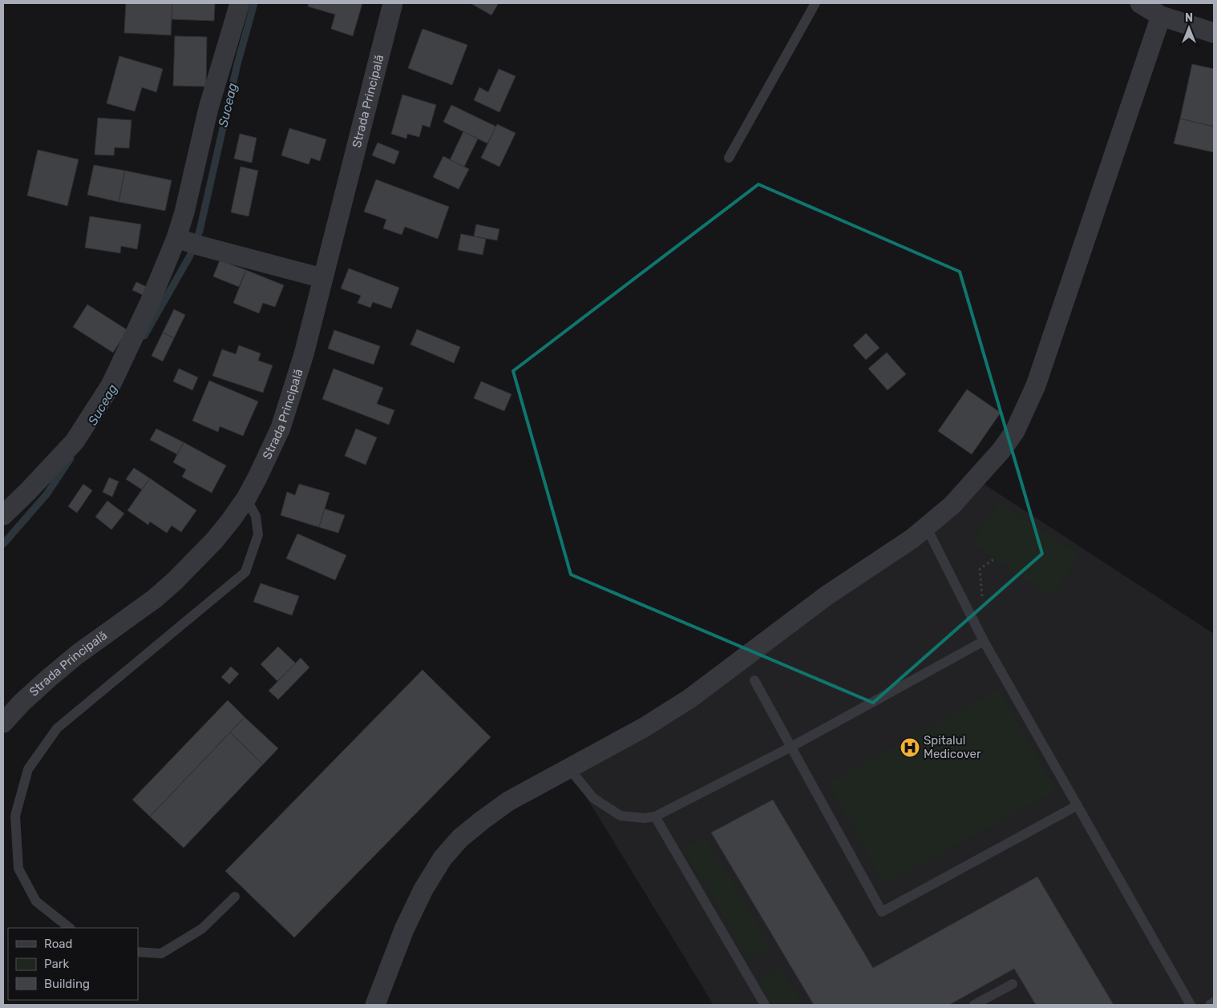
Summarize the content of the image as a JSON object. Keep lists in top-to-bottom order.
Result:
{
  "streets": {
    "street": ["Strada Principală"]
  },
  "water": ["Suceag"],
  "places": {
    "hospital": ["Spitalul Medicover"]
  },
  "legend": ["Road", "Park", "Building"],
  "north": "top"
}
